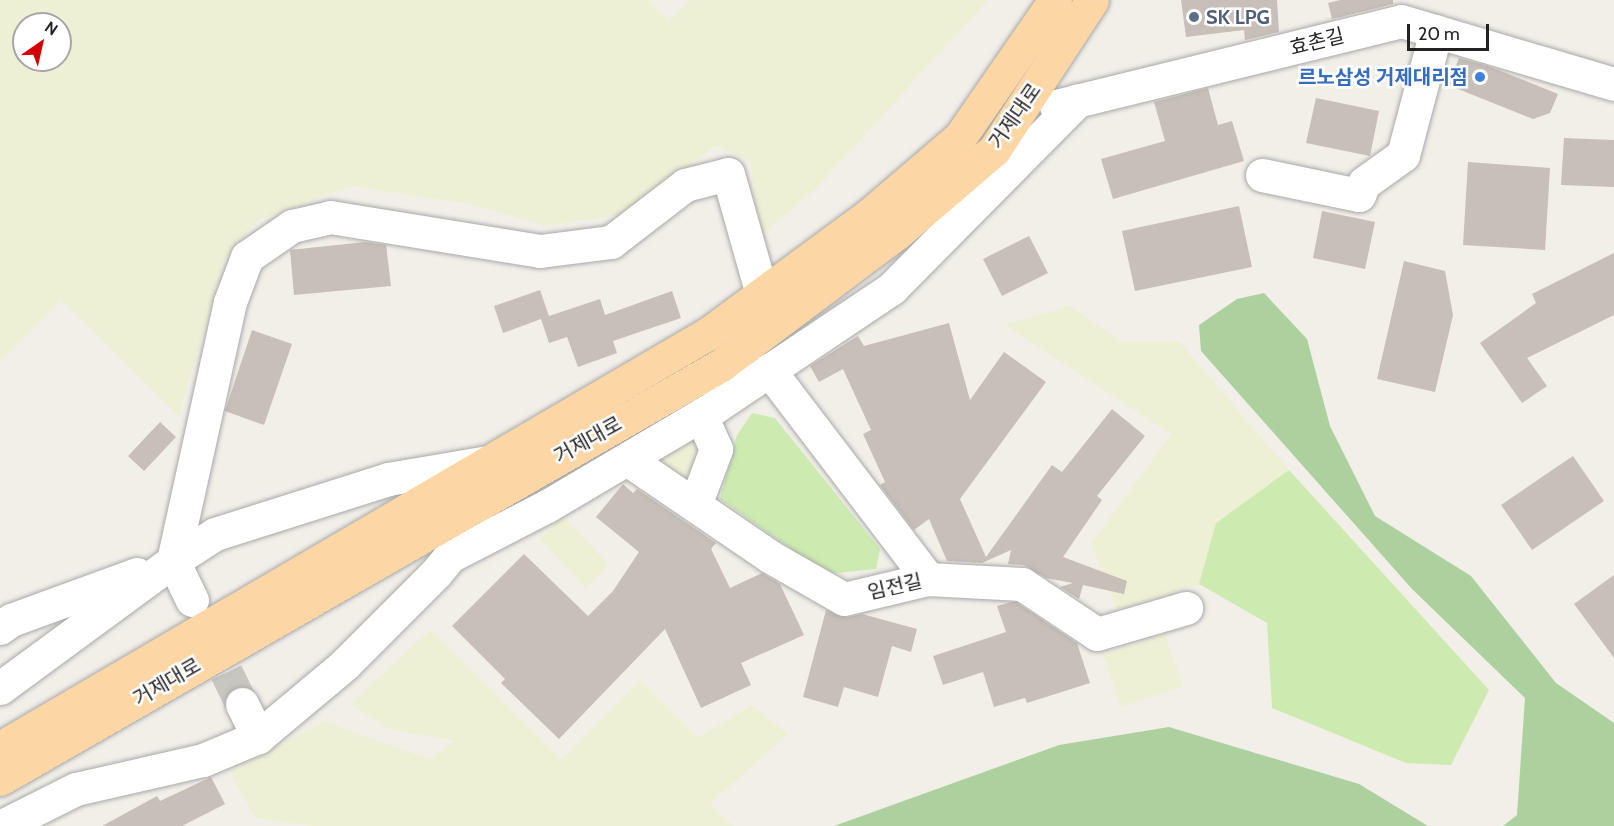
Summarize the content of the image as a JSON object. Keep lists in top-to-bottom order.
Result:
{
  "streets": {
    "main road": ["거제대로"],
    "street": ["효촌길", "임전길"]
  },
  "crossings": [
    ["효촌길", "거제대로"]
  ],
  "places": ["SK LPG", "르노삼성 거제대리점"],
  "scale_bar": "20 m",
  "north": "top right"
}
